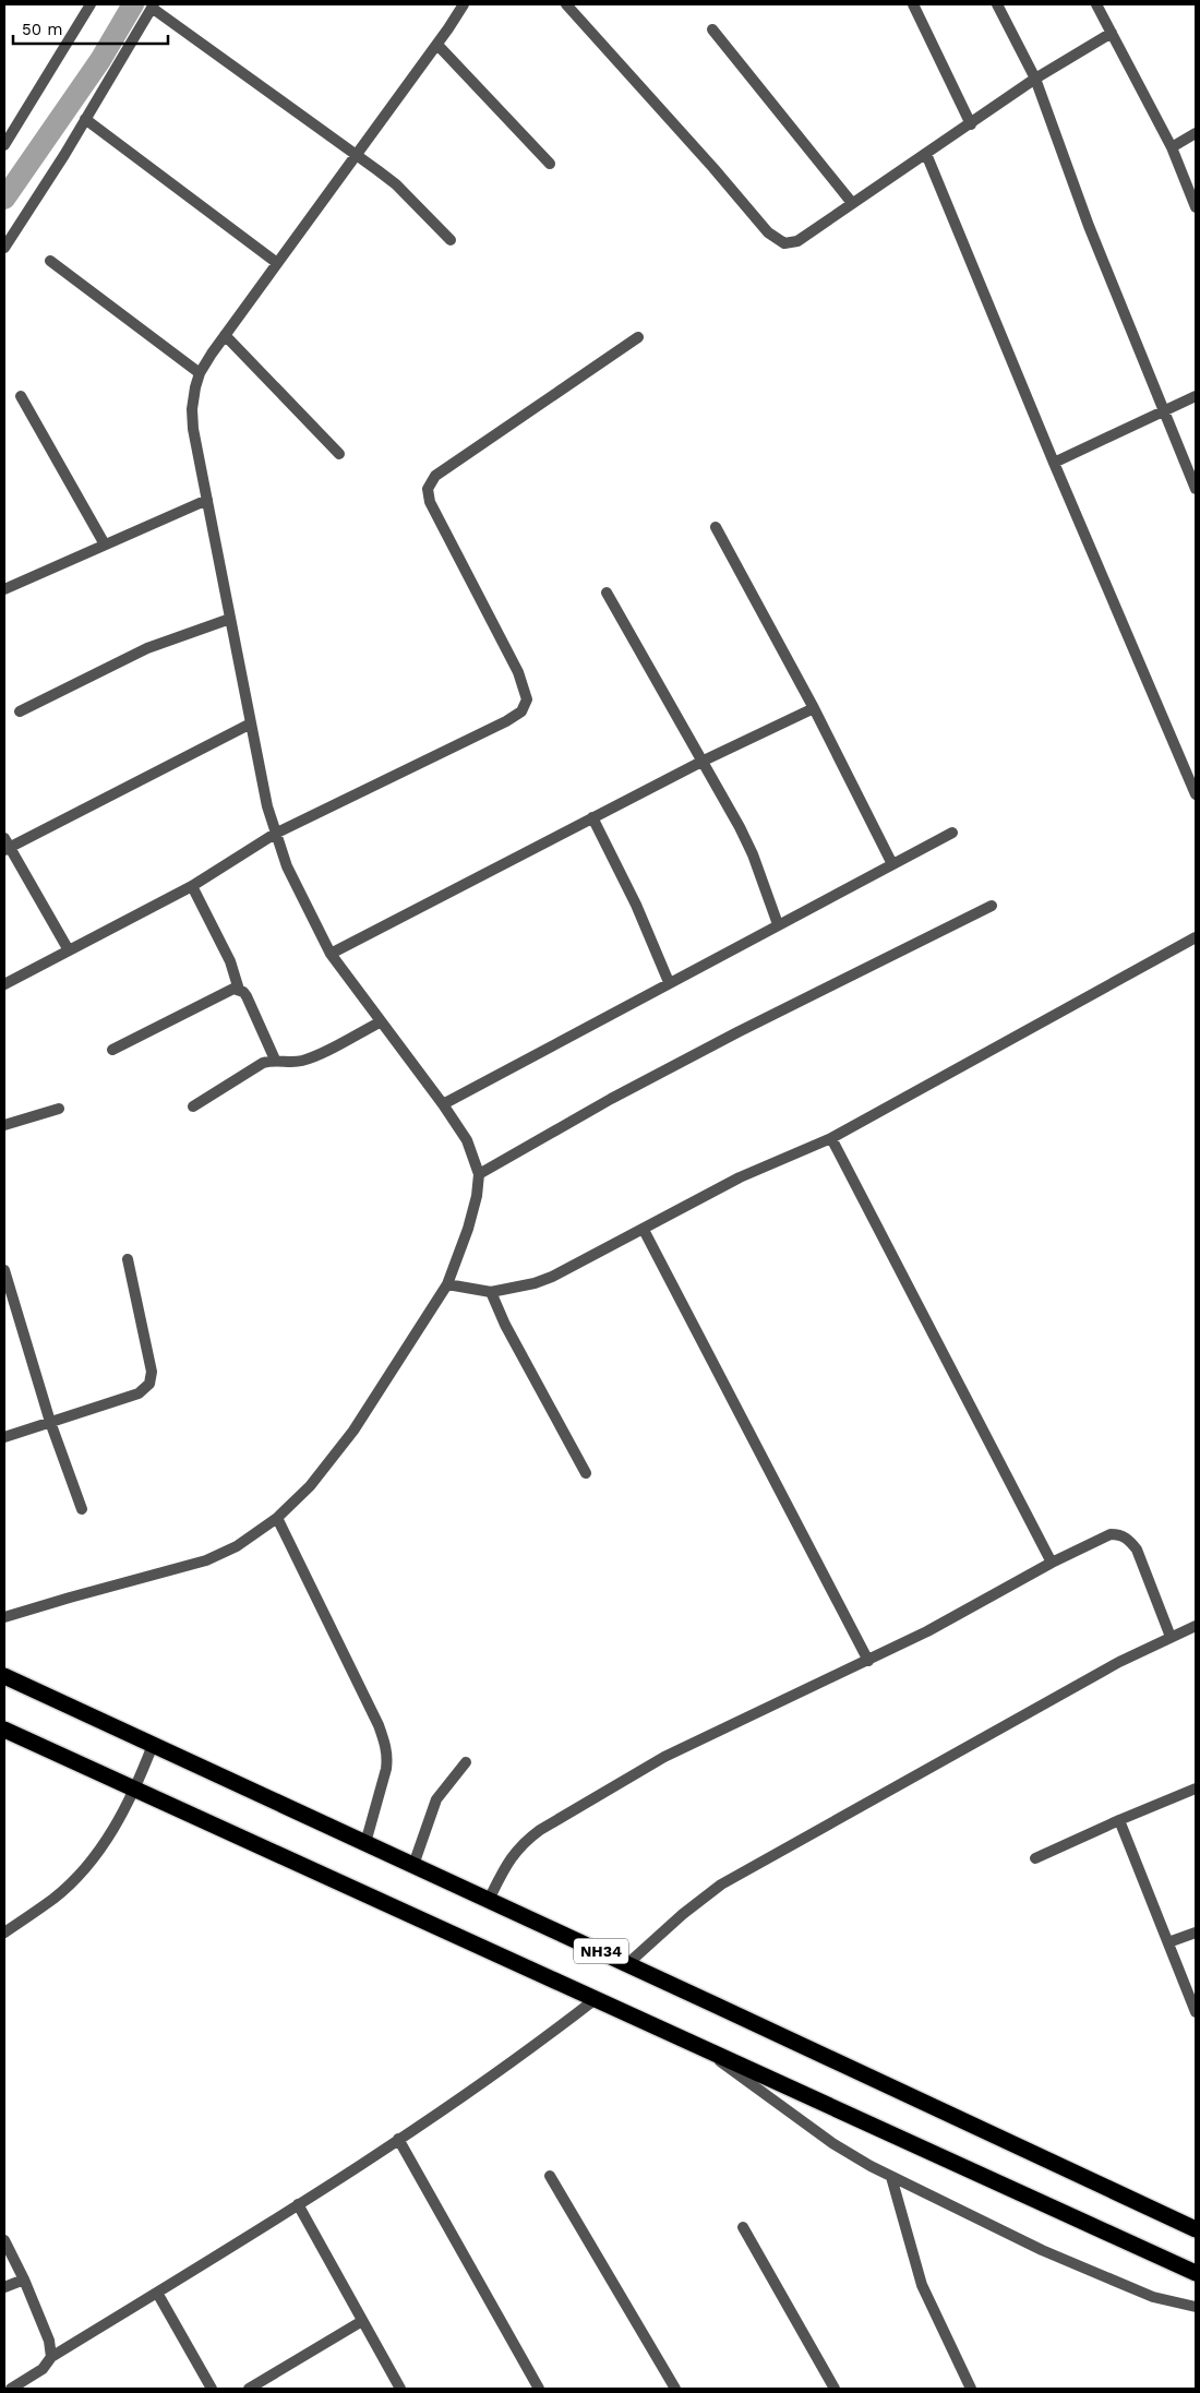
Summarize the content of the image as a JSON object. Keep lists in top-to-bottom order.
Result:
{
  "streets": {
    "highway": ["NH34"]
  },
  "scale_bar": "50 m"
}
